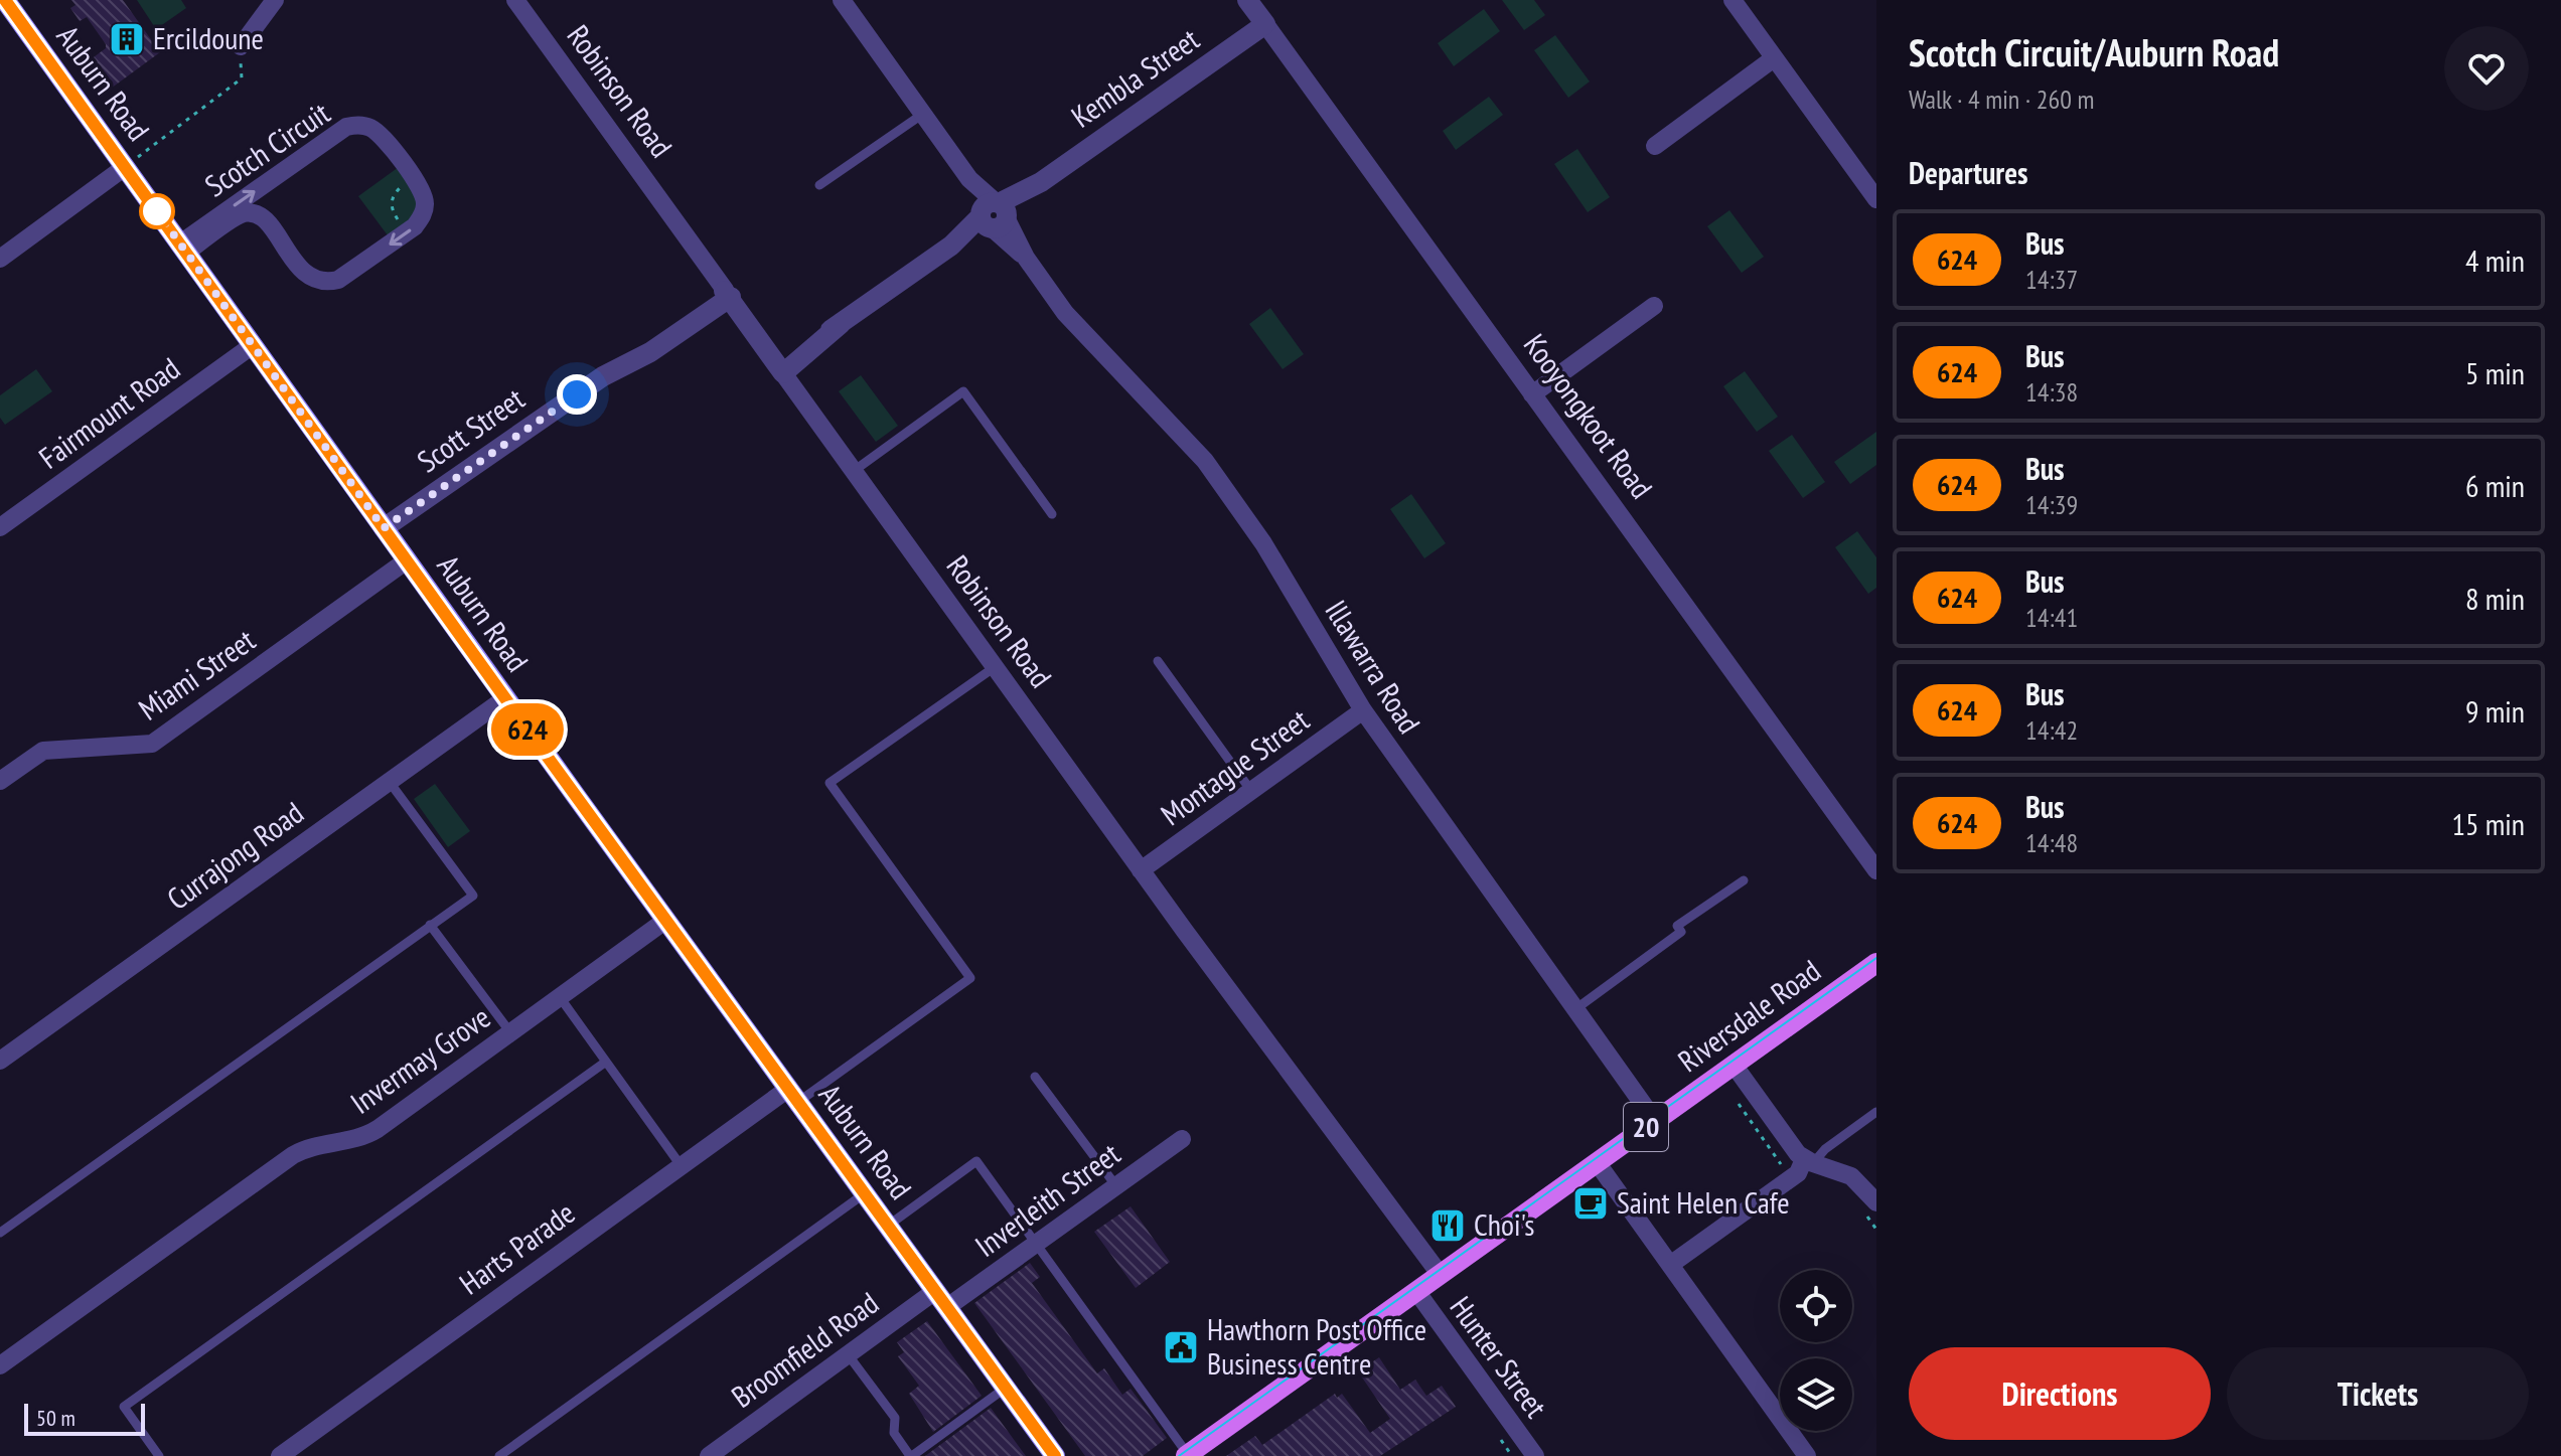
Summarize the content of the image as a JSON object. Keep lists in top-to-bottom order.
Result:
{
  "streets": {
    "main road": ["Auburn Road", "Riversdale Road", "20"],
    "street": [
      "Kembla Street",
      "Robinson Road",
      "Scotch Circuit",
      "Fairmount Road",
      "Kooyongkoot Road",
      "Scott Street",
      "Illawarra Road",
      "Miami Street",
      "Montague Street",
      "Currajong Road",
      "Invermay Grove",
      "Inverleith Street",
      "Harts Parade",
      "Broomfield Road",
      "Hunter Street"
    ]
  },
  "crossings": [
    ["Kembla Street", "Robinson Road"],
    ["Kembla Street", "Kooyongkoot Road"],
    ["Kembla Street", "Illawarra Road"],
    ["Auburn Road", "Scotch Circuit"],
    ["Auburn Road", "Fairmount Road"],
    ["Auburn Road", "Scott Street"],
    ["Auburn Road", "Miami Street"],
    ["Auburn Road", "Currajong Road"],
    ["Auburn Road", "Invermay Grove"],
    ["Auburn Road", "Inverleith Street"],
    ["Auburn Road", "Harts Parade"],
    ["Auburn Road", "Broomfield Road"],
    ["Robinson Road", "Scott Street"],
    ["Robinson Road", "Montague Street"],
    ["Robinson Road", "Riversdale Road"],
    ["Illawarra Road", "Montague Street"],
    ["Illawarra Road", "Riversdale Road"],
    ["Riversdale Road", "Hunter Street"],
    ["Inverleith Street", "Broomfield Road"]
  ],
  "places": {
    "building": ["Ercildoune"],
    "cafe": ["Saint Helen Cafe"],
    "restaurant": ["Choi's"],
    "public building": ["Hawthorn Post Office Business Centre"]
  },
  "lines": ["bus line 624"],
  "scale_bar": "50 m",
  "page": {
    "on_map": "624",
    "heading": [
      ["Scotch Circuit/Auburn Road", "Walk · 4 min · 260 m"],
      "Departures"
    ],
    "list": [
      {
        "mark": "624",
        "name": "Bus",
        "note": "14:37",
        "value": "4 min"
      },
      {
        "mark": "624",
        "name": "Bus",
        "note": "14:38",
        "value": "5 min"
      },
      {
        "mark": "624",
        "name": "Bus",
        "note": "14:39",
        "value": "6 min"
      },
      {
        "mark": "624",
        "name": "Bus",
        "note": "14:41",
        "value": "8 min"
      },
      {
        "mark": "624",
        "name": "Bus",
        "note": "14:42",
        "value": "9 min"
      },
      {
        "mark": "624",
        "name": "Bus",
        "note": "14:48",
        "value": "15 min"
      }
    ],
    "buttons": ["Directions", "Tickets"],
    "scale": "50 m"
  }
}
